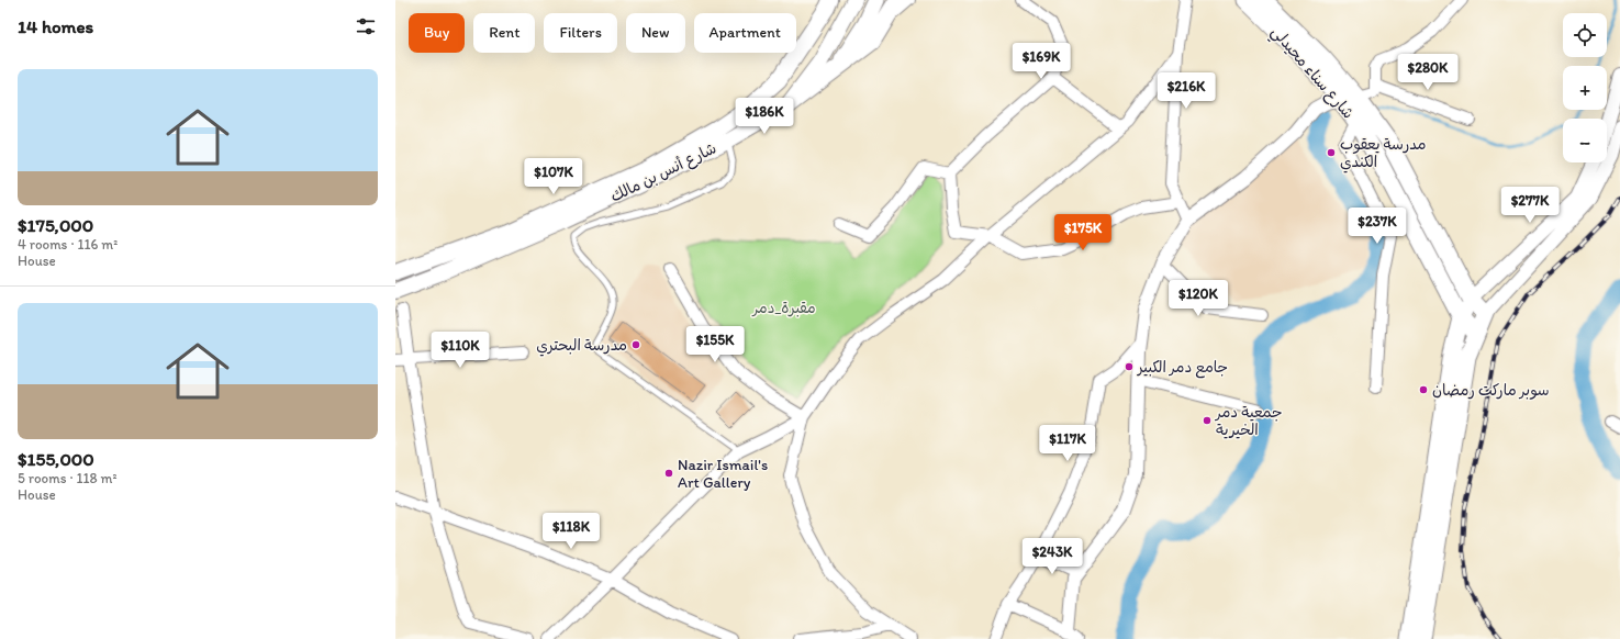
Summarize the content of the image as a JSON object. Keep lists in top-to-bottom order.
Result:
{
  "streets": {
    "main road": ["شارع سناء محيدلي", "شارع أنس بن مالك"]
  },
  "parks": ["مقبرة_دمر"],
  "places": [
    "مدرسة يعقوب الكندي",
    "مدرسة البحتري",
    "جامع دمر الكبير",
    "سوبر ماركت رمضان",
    "جمعية دمر الخيرية",
    "Nazir Ismail's Art Gallery"
  ],
  "page": {
    "heading": "14 homes",
    "map_buttons": ["+", "−"],
    "chip": [
      "Buy",
      "Rent",
      "Filters",
      "New",
      "Apartment"
    ],
    "price": [
      "$169K",
      "$280K",
      "$216K",
      "$186K",
      "$107K",
      "$277K",
      "$237K",
      "$175K",
      "$120K",
      "$155K",
      "$110K",
      "$117K",
      "$118K",
      "$243K"
    ],
    "list": [
      {
        "name": "$175,000",
        "note": "4 rooms · 116 m² · House"
      },
      {
        "name": "$155,000",
        "note": "5 rooms · 118 m² · House"
      }
    ]
  }
}
